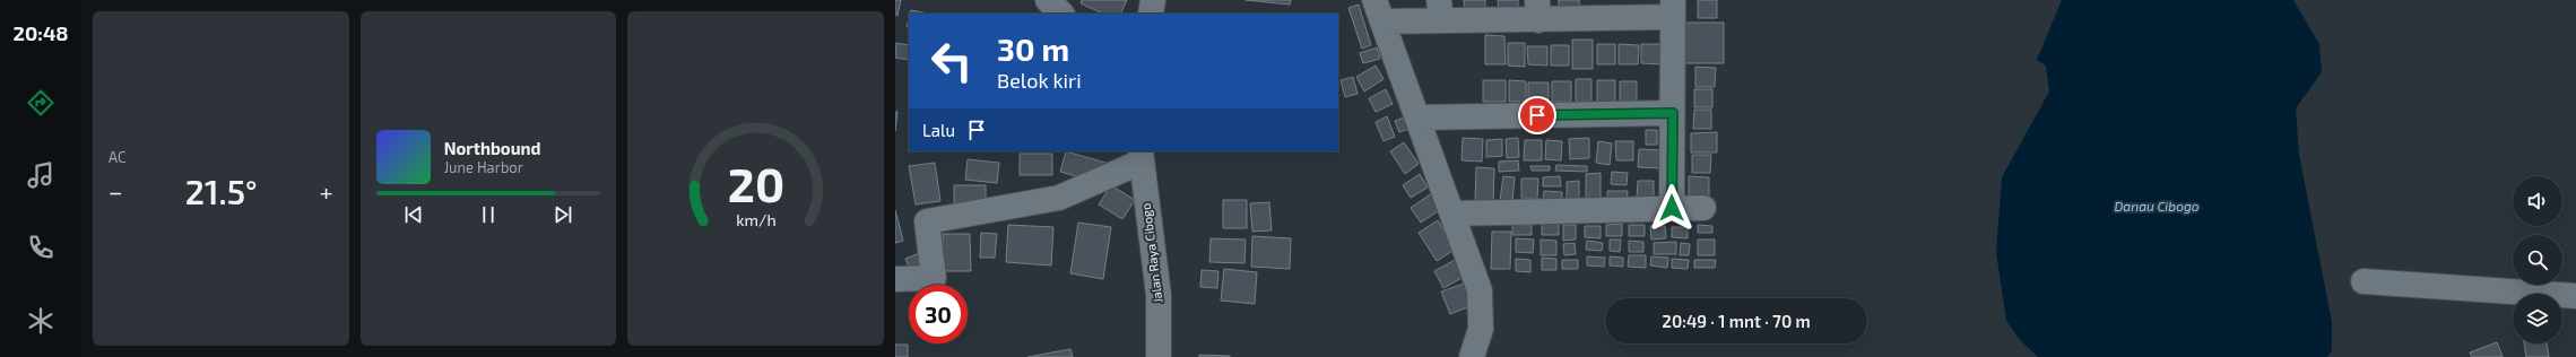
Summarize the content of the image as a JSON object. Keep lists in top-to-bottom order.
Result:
{
  "streets": {
    "street": ["Jalan Raya Cibogo"]
  },
  "water": ["Danau Cibogo"],
  "page": {
    "tabs": "20:48",
    "tile": "AC",
    "turn": ["30 m", "Belok kiri"],
    "then": "Lalu",
    "song": ["Northbound", "June Harbor"],
    "heat": ["−", "21.5°", "+"],
    "limit": "30",
    "trip": "20:49 · 1 mnt · 70 m",
    "gauge": ["20", "km/h"]
  }
}
